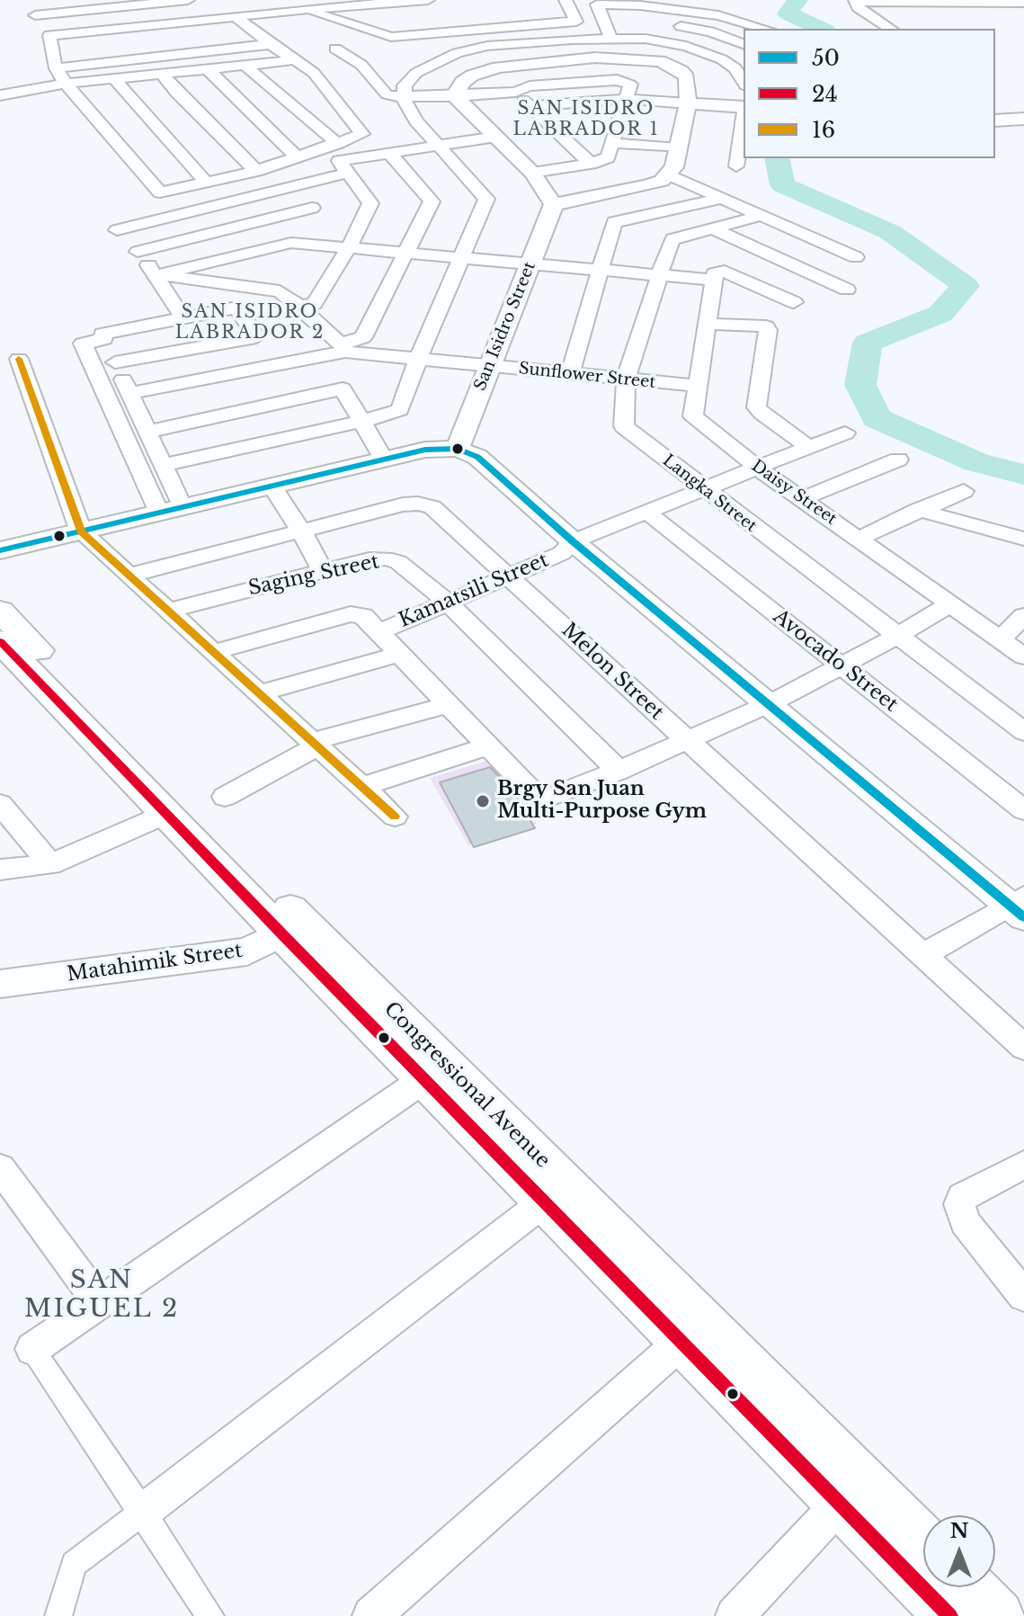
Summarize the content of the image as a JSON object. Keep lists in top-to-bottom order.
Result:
{
  "streets": {
    "main road": ["Congressional Avenue"],
    "street": [
      "San Isidro Street",
      "Sunflower Street",
      "Daisy Street",
      "Langka Street",
      "Saging Street",
      "Kamatsili Street",
      "Avocado Street",
      "Melon Street",
      "Matahimik Street"
    ]
  },
  "crossings": [
    ["San Isidro Street", "Sunflower Street"],
    ["Sunflower Street", "Daisy Street"],
    ["Sunflower Street", "Langka Street"],
    ["Daisy Street", "Kamatsili Street"],
    ["Langka Street", "Kamatsili Street"],
    ["Saging Street", "Kamatsili Street"],
    ["Kamatsili Street", "Avocado Street"],
    ["Kamatsili Street", "Melon Street"],
    ["Matahimik Street", "Congressional Avenue"]
  ],
  "districts": ["SAN ISIDRO LABRADOR 1", "SAN ISIDRO LABRADOR 2", "SAN MIGUEL 2"],
  "places": ["Brgy San Juan Multi-Purpose Gym"],
  "lines": ["transit line 16", "transit line 50", "transit line 24"],
  "legend": ["50", "24", "16"],
  "north": "top"
}
